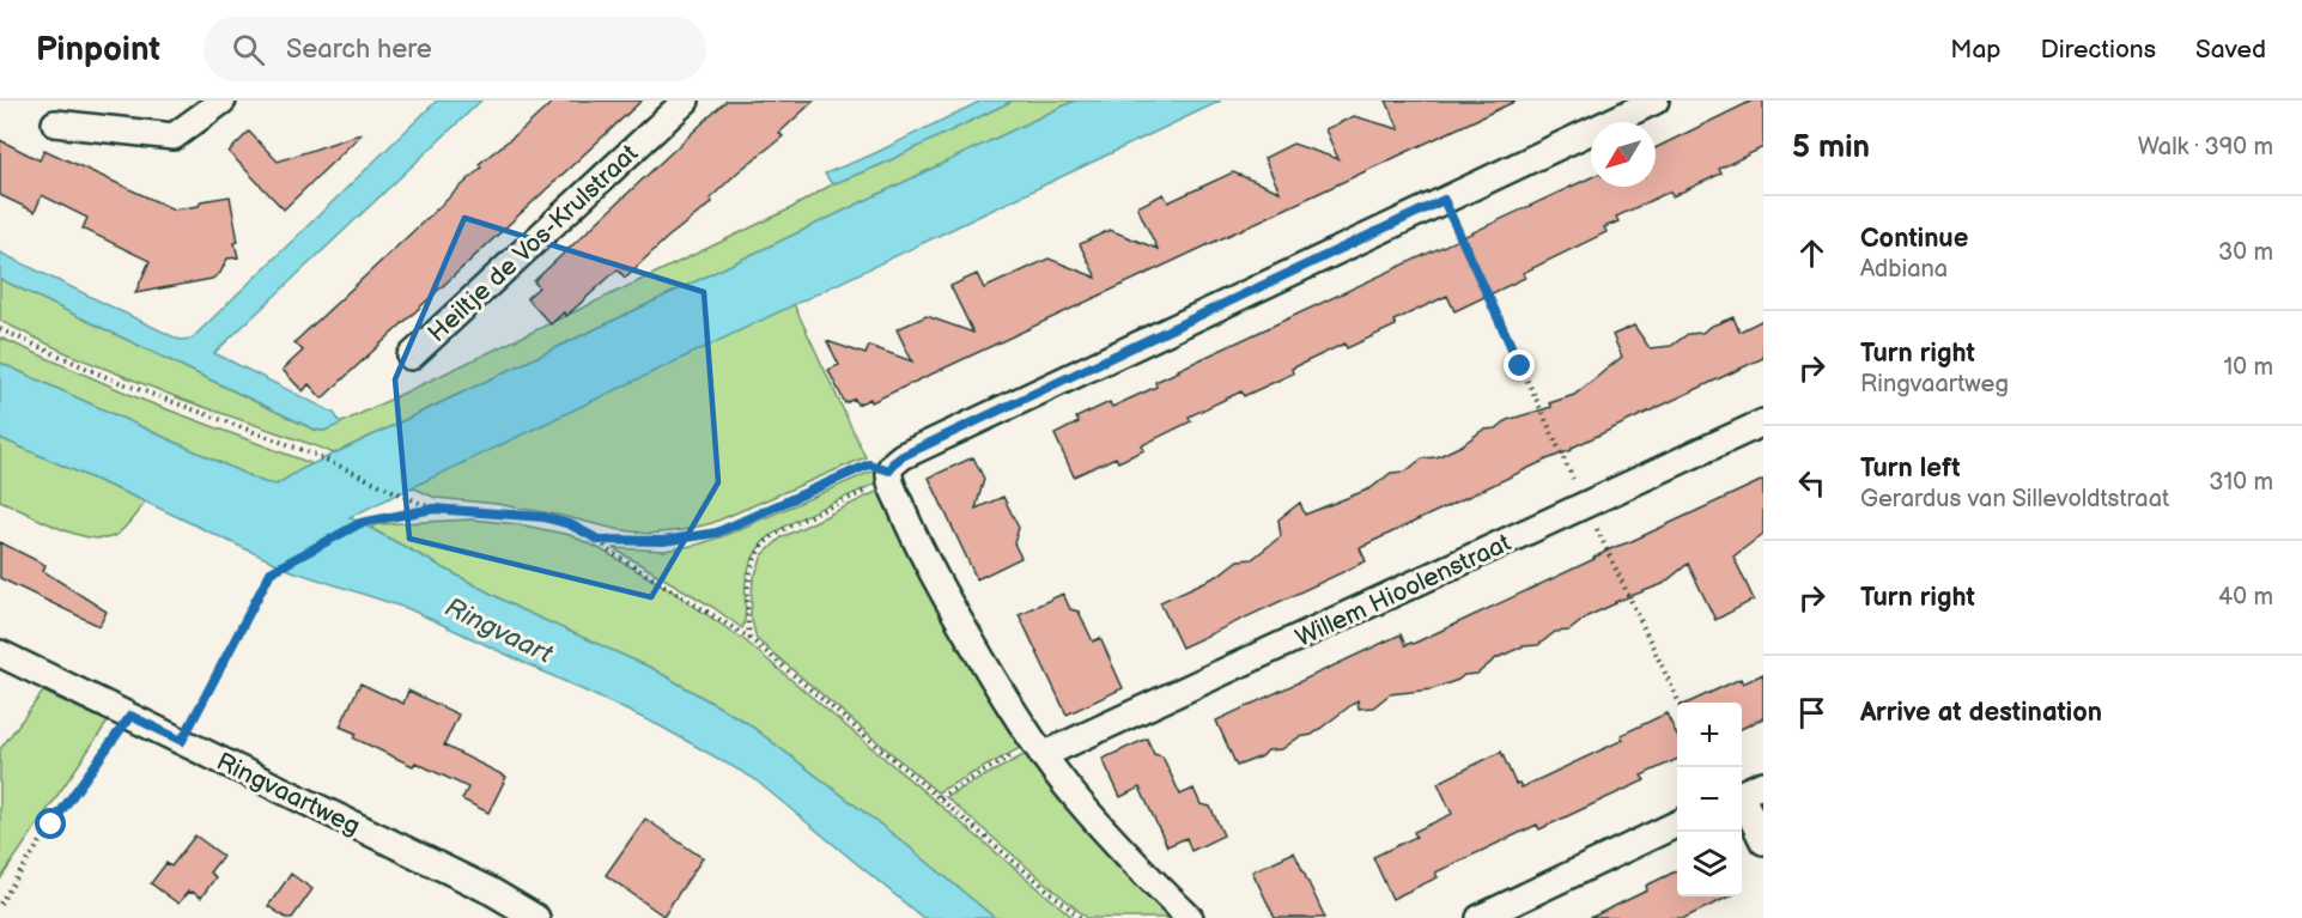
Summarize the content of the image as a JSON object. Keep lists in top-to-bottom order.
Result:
{
  "streets": {
    "street": ["Heiltje de Vos-Krulstraat", "Willem Hioolenstraat", "Ringvaartweg"]
  },
  "water": ["Ringvaart"],
  "north": "bottom left",
  "page": {
    "header": "Pinpoint",
    "search": "Search here",
    "nav": ["Map", "Directions", "Saved"],
    "heading": ["5 min", "Walk · 390 m"],
    "list": [
      ["Continue", "Adbiana", "30 m"],
      ["Turn right", "Ringvaartweg", "10 m"],
      ["Turn left", "Gerardus van Sillevoldtstraat", "310 m"],
      ["Turn right", "40 m"],
      "Arrive at destination"
    ],
    "map_buttons": ["+", "−"]
  }
}
